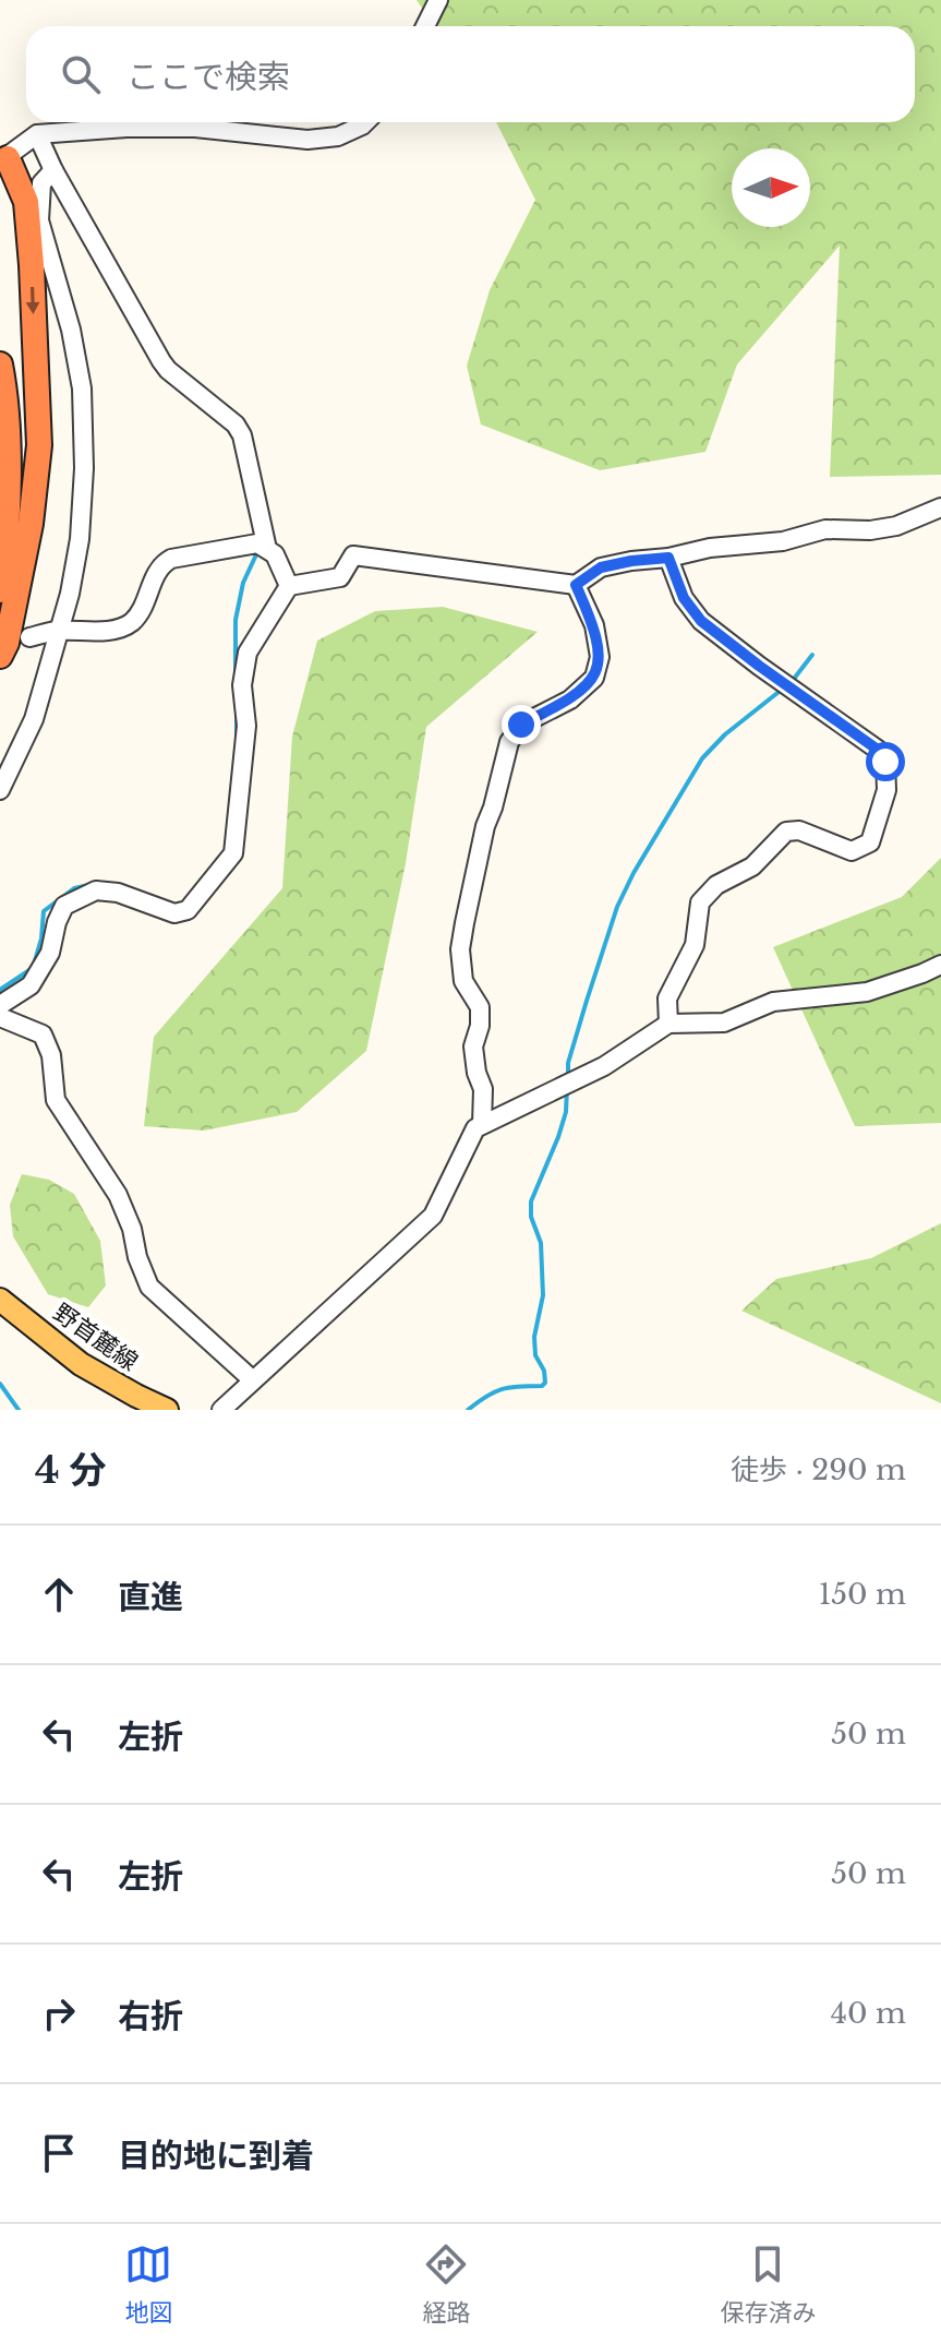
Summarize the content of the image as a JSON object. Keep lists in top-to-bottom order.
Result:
{
  "streets": {
    "main road": ["野首麓線"]
  },
  "north": "right",
  "page": {
    "search": "ここで検索",
    "heading": ["4 分", "徒歩 · 290 m"],
    "list": [
      ["直進", "150 m"],
      ["左折", "50 m"],
      ["左折", "50 m"],
      ["右折", "40 m"],
      "目的地に到着"
    ],
    "nav": ["地図", "経路", "保存済み"]
  }
}
